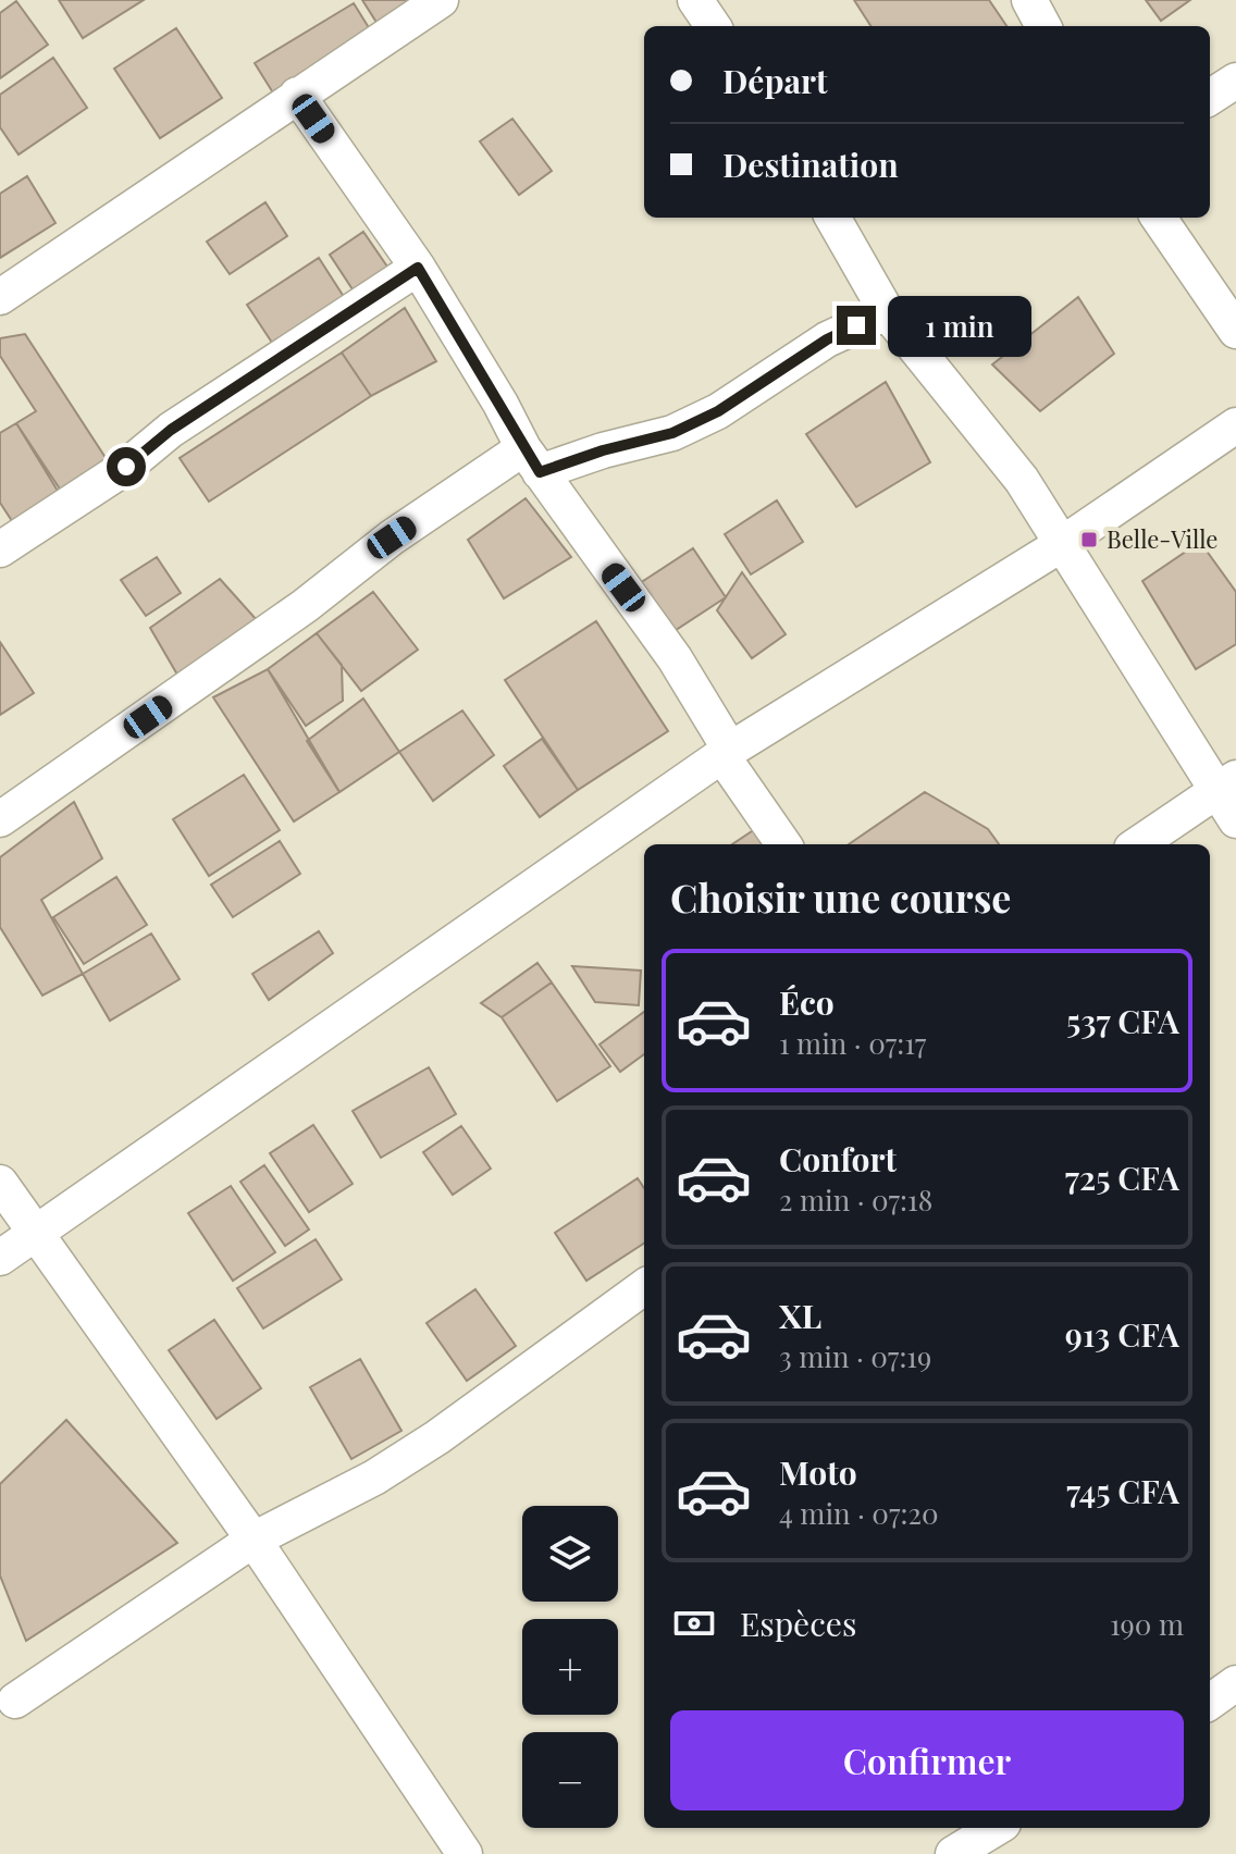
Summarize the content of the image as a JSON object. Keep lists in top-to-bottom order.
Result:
{
  "places": {
    "transit": ["Belle-Ville"]
  },
  "page": {
    "banner": ["Départ", "Destination"],
    "bubble": "1 min",
    "heading": "Choisir une course",
    "list": [
      {
        "name": "Éco",
        "note": "1 min · 07:17",
        "value": "537 CFA"
      },
      {
        "name": "Confort",
        "note": "2 min · 07:18",
        "value": "725 CFA"
      },
      {
        "name": "XL",
        "note": "3 min · 07:19",
        "value": "913 CFA"
      },
      {
        "name": "Moto",
        "note": "4 min · 07:20",
        "value": "745 CFA"
      }
    ],
    "map_buttons": ["+", "−"],
    "pay": ["Espèces", "190 m"],
    "buttons": "Confirmer"
  }
}
